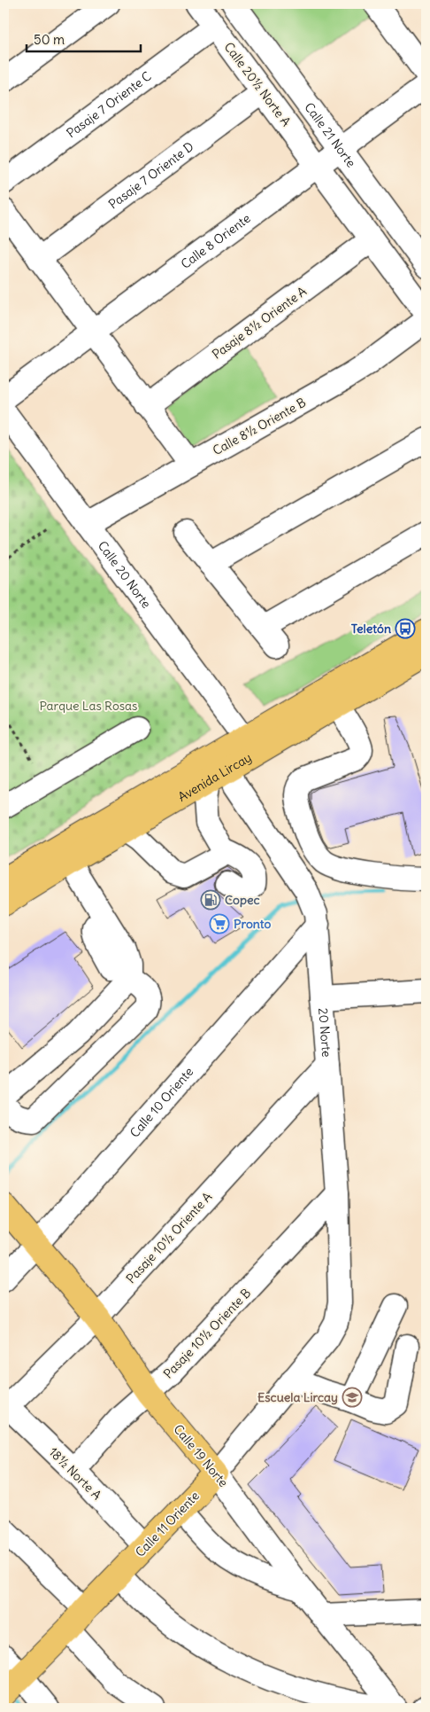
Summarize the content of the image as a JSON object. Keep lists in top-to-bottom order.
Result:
{
  "streets": {
    "main road": ["Avenida Lircay", "Calle 19 Norte", "Calle 11 Oriente"],
    "street": [
      "Calle 20½ Norte A",
      "Pasaje 7 Oriente C",
      "Calle 21 Norte",
      "Pasaje 7 Oriente D",
      "Calle 8 Oriente",
      "Pasaje 8½ Oriente A",
      "Calle 8½ Oriente B",
      "Calle 20 Norte",
      "20 Norte",
      "Calle 10 Oriente",
      "Pasaje 10½ Oriente A",
      "Pasaje 10½ Oriente B",
      "18½ Norte A"
    ]
  },
  "crossings": [
    ["Calle 20½ Norte A", "Pasaje 7 Oriente C"],
    ["Calle 20½ Norte A", "Pasaje 7 Oriente D"],
    ["Calle 20½ Norte A", "Calle 8 Oriente"],
    ["Calle 21 Norte", "Calle 8 Oriente"],
    ["Calle 8½ Oriente B", "Calle 20 Norte"],
    ["Calle 20 Norte", "Avenida Lircay"],
    ["Avenida Lircay", "20 Norte"],
    ["20 Norte", "Calle 10 Oriente"],
    ["20 Norte", "Pasaje 10½ Oriente A"],
    ["20 Norte", "Pasaje 10½ Oriente B"],
    ["20 Norte", "Calle 11 Oriente"],
    ["Calle 10 Oriente", "Calle 19 Norte"],
    ["Pasaje 10½ Oriente A", "Calle 19 Norte"],
    ["Pasaje 10½ Oriente A", "18½ Norte A"],
    ["Pasaje 10½ Oriente B", "Calle 19 Norte"],
    ["Pasaje 10½ Oriente B", "18½ Norte A"],
    ["Calle 19 Norte", "Calle 11 Oriente"],
    ["18½ Norte A", "Calle 11 Oriente"]
  ],
  "parks": ["Parque Las Rosas"],
  "places": {
    "bus stop": ["Teletón"],
    "fuel station": ["Copec"],
    "supermarket": ["Pronto"],
    "school or university": ["Escuela Lircay"]
  },
  "scale_bar": "50 m"
}
